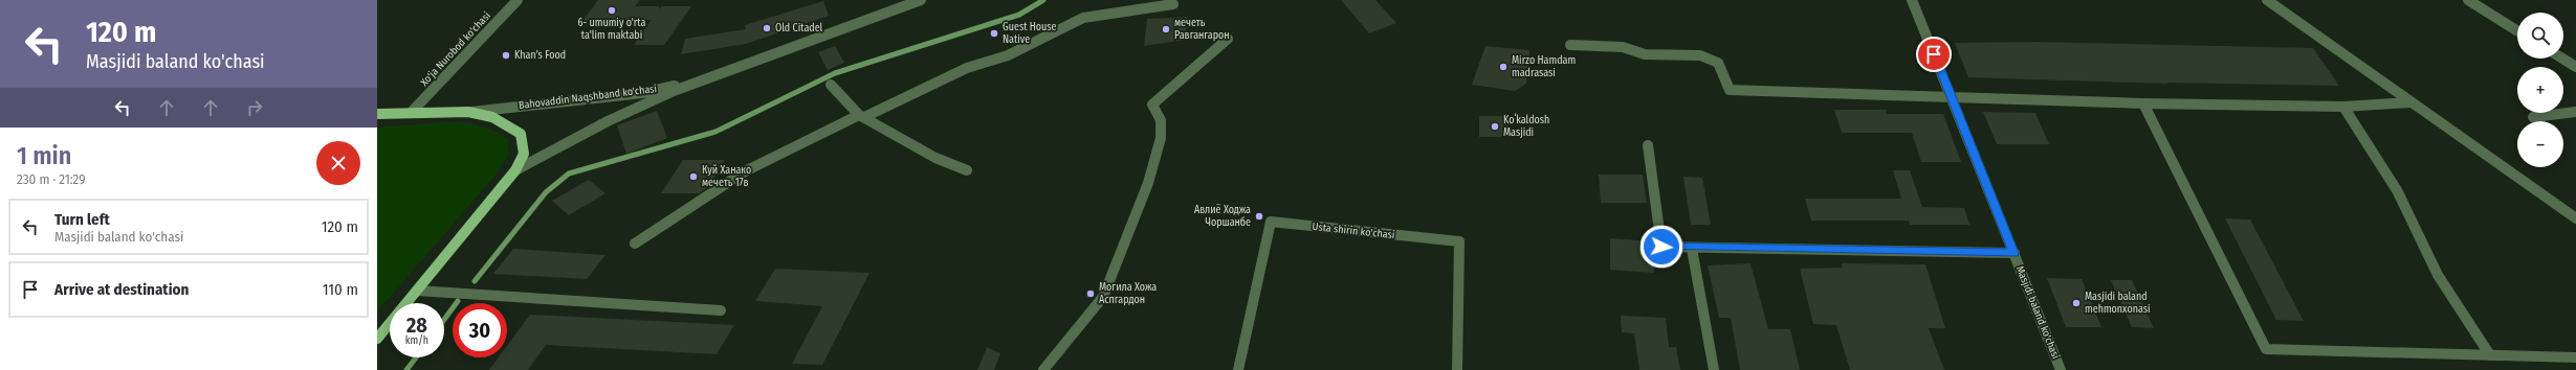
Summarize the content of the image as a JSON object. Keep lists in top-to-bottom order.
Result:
{
  "streets": {
    "street": [
      "Xo'ja Nurobod ko'chasi",
      "Bahovaddin Naqshband ko'chasi",
      "Usta shirin ko'chasi",
      "Masjidi baland ko'chasi"
    ]
  },
  "places": [
    "6- umumiy o'rta ta'lim maktabi",
    "Old Citadel",
    "мечеть Равгангарон",
    "Guest House Native",
    "Khan's Food",
    "Mirzo Hamdam madrasasi",
    "Koʻkaldosh Masjidi",
    "Куй Ханако мечеть 17в",
    "Авлиё Ходжа Чоршанбе",
    "Могила Хожа Аспгардон",
    "Masjidi baland mehmonxonasi"
  ],
  "page": {
    "turn": ["120 m", "Masjidi baland ko'chasi"],
    "map_buttons": ["+", "−"],
    "heading": ["1 min", "230 m · 21:29"],
    "list": [
      {
        "name": "Turn left",
        "note": "Masjidi baland ko'chasi",
        "value": "120 m"
      },
      {
        "name": "Arrive at destination",
        "value": "110 m"
      }
    ],
    "speed": "28 km/h",
    "limit": "30"
  }
}
